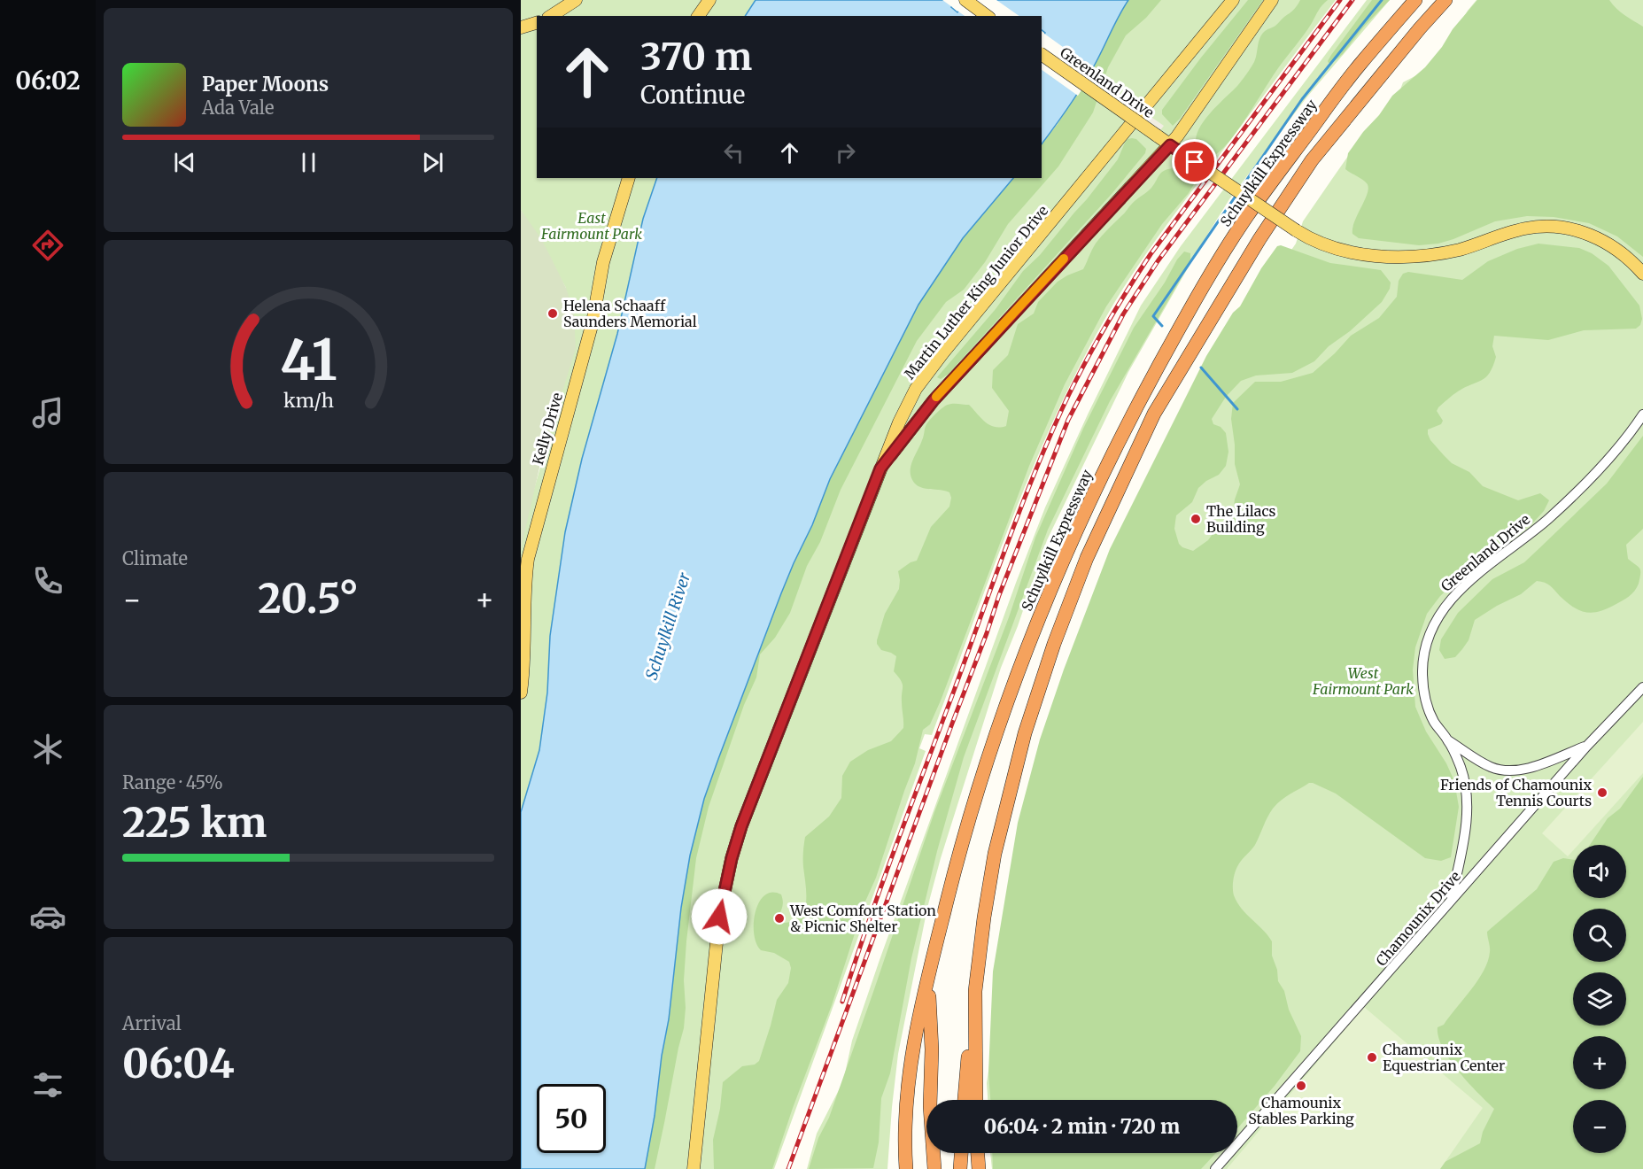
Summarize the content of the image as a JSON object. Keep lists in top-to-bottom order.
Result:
{
  "streets": {
    "highway": ["Schuylkill Expressway"],
    "main road": ["Greenland Drive", "Martin Luther King Junior Drive", "Kelly Drive"],
    "street": ["Chamounix Drive"]
  },
  "crossings": [
    ["Greenland Drive", "Chamounix Drive"]
  ],
  "water": ["Schuylkill River"],
  "parks": ["East Fairmount Park", "West Fairmount Park"],
  "places": [
    "Helena Schaaff Saunders Memorial",
    "The Lilacs Building",
    "Friends of Chamounix Tennis Courts",
    "West Comfort Station & Picnic Shelter",
    "Chamounix Equestrian Center",
    "Chamounix Stables Parking"
  ],
  "page": {
    "tabs": "06:02",
    "turn": ["370 m", "Continue"],
    "song": ["Paper Moons", "Ada Vale"],
    "tile": [
      "Climate",
      ["Range · 45%", "225 km"],
      ["Arrival", "06:04"]
    ],
    "heat": ["−", "20.5°", "+"],
    "map_buttons": ["+", "−"],
    "limit": "50",
    "trip": "06:04 · 2 min · 720 m",
    "gauge": ["41", "km/h"]
  }
}
